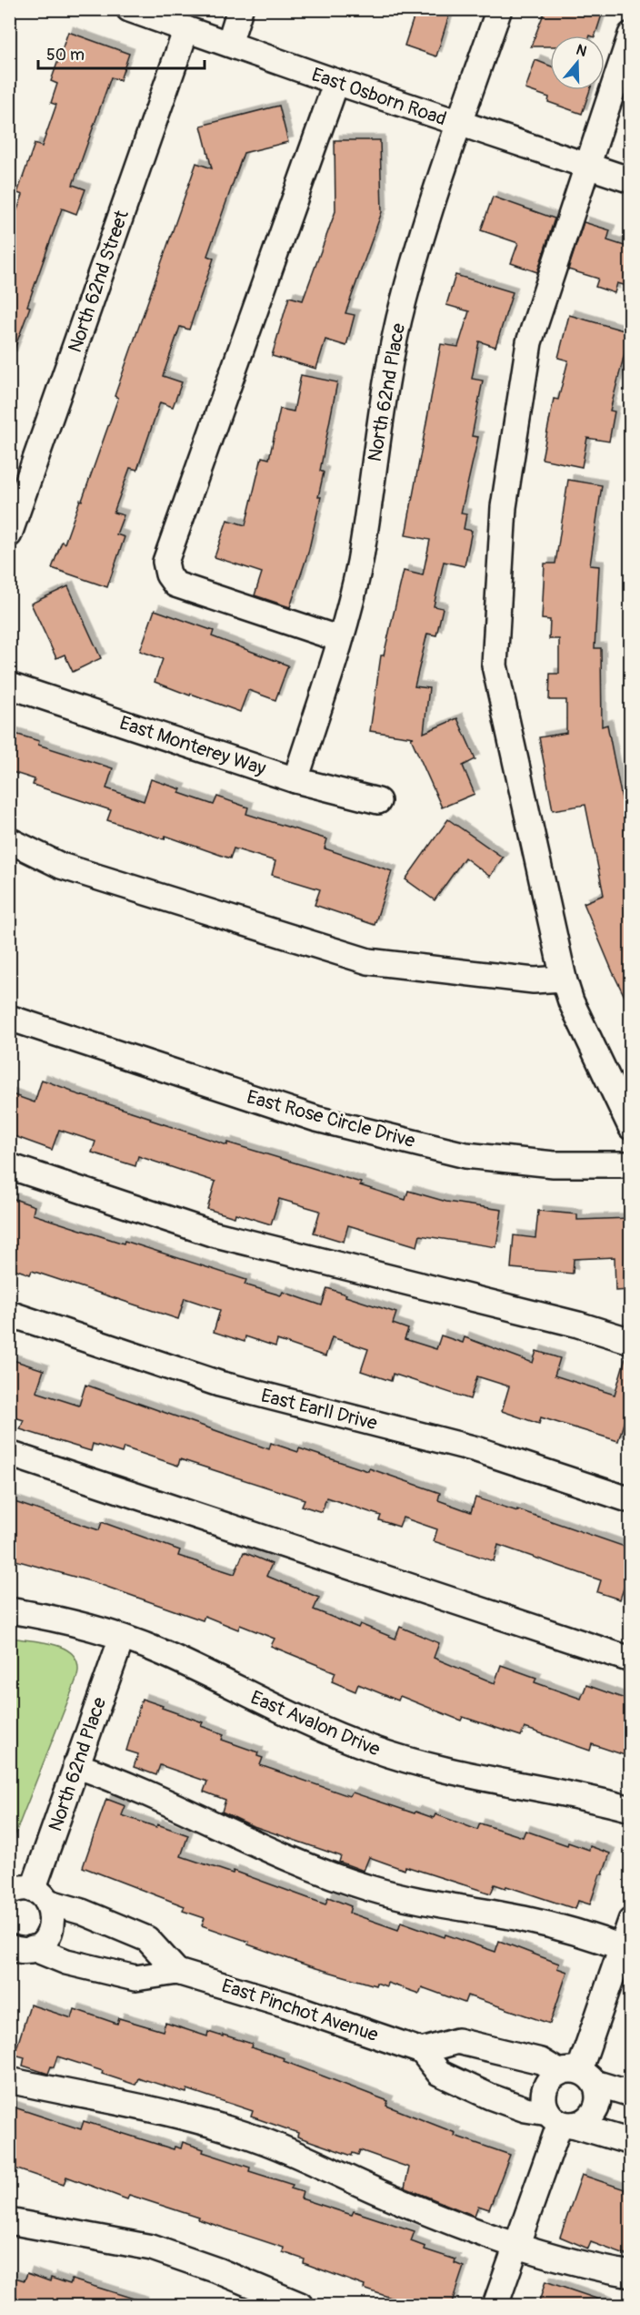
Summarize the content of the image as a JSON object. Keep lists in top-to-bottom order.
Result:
{
  "streets": {
    "street": [
      "East Osborn Road",
      "North 62nd Street",
      "North 62nd Place",
      "East Monterey Way",
      "East Rose Circle Drive",
      "East Earll Drive",
      "East Avalon Drive",
      "East Pinchot Avenue"
    ]
  },
  "crossings": [
    ["East Osborn Road", "North 62nd Street"],
    ["East Osborn Road", "North 62nd Place"],
    ["North 62nd Place", "East Monterey Way"],
    ["North 62nd Place", "East Avalon Drive"]
  ],
  "scale_bar": "50 m",
  "north": "top"
}
